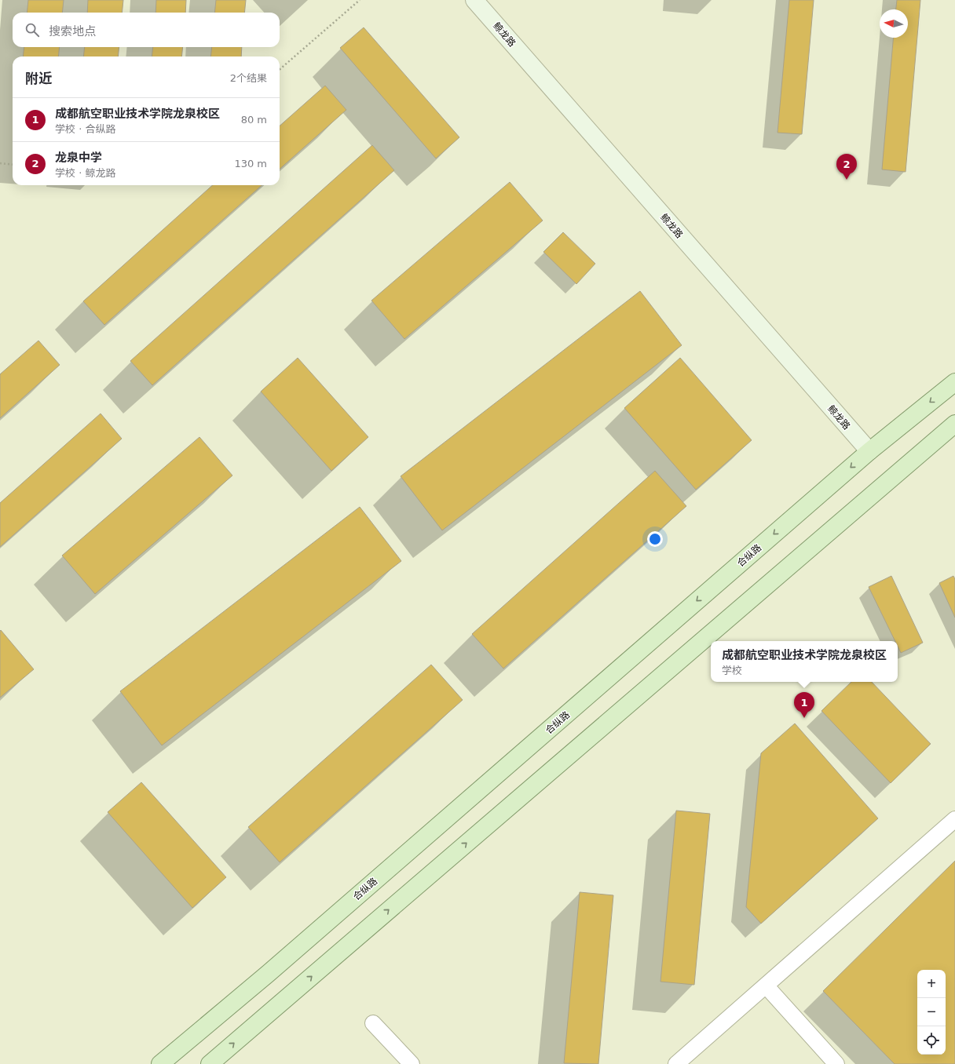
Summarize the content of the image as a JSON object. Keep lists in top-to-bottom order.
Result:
{
  "streets": {
    "main road": ["合纵路"],
    "street": ["鲸龙路"]
  },
  "crossings": [
    ["鲸龙路", "合纵路"]
  ],
  "north": "left",
  "page": {
    "search": "搜索地点",
    "heading": ["附近", "2个结果"],
    "list": [
      {
        "mark": "1",
        "name": "成都航空职业技术学院龙泉校区",
        "note": "学校 · 合纵路",
        "value": "80 m"
      },
      {
        "mark": "2",
        "name": "龙泉中学",
        "note": "学校 · 鲸龙路",
        "value": "130 m"
      }
    ],
    "pins": ["2", "1"],
    "popup": ["成都航空职业技术学院龙泉校区", "学校"],
    "map_buttons": ["+", "−"]
  }
}
